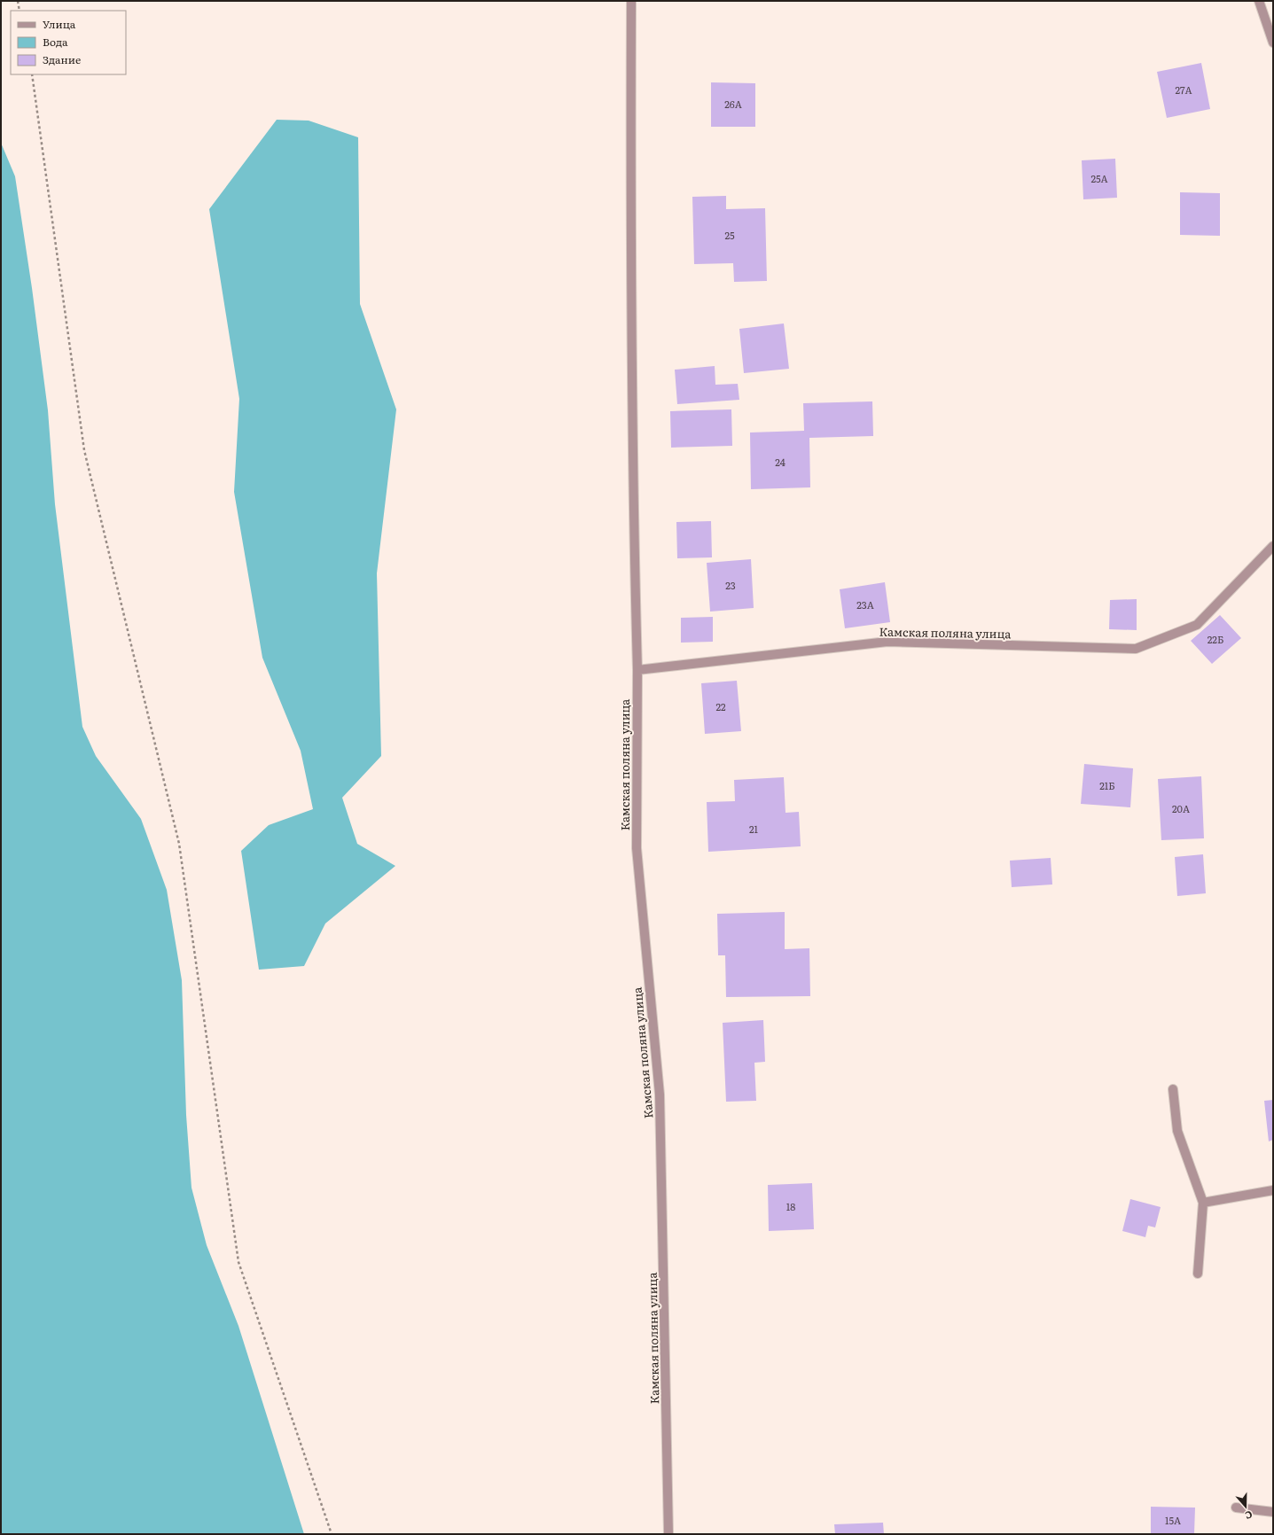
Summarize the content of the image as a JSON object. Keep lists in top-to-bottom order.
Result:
{
  "streets": {
    "street": ["Камская поляна улица"]
  },
  "house_numbers": [
    "27А",
    "26А",
    "25А",
    "25",
    "24",
    "23",
    "23А",
    "22Б",
    "22",
    "21Б",
    "20А",
    "21",
    "18",
    "15А"
  ],
  "legend": ["Улица", "Вода", "Здание"],
  "north": "bottom"
}
